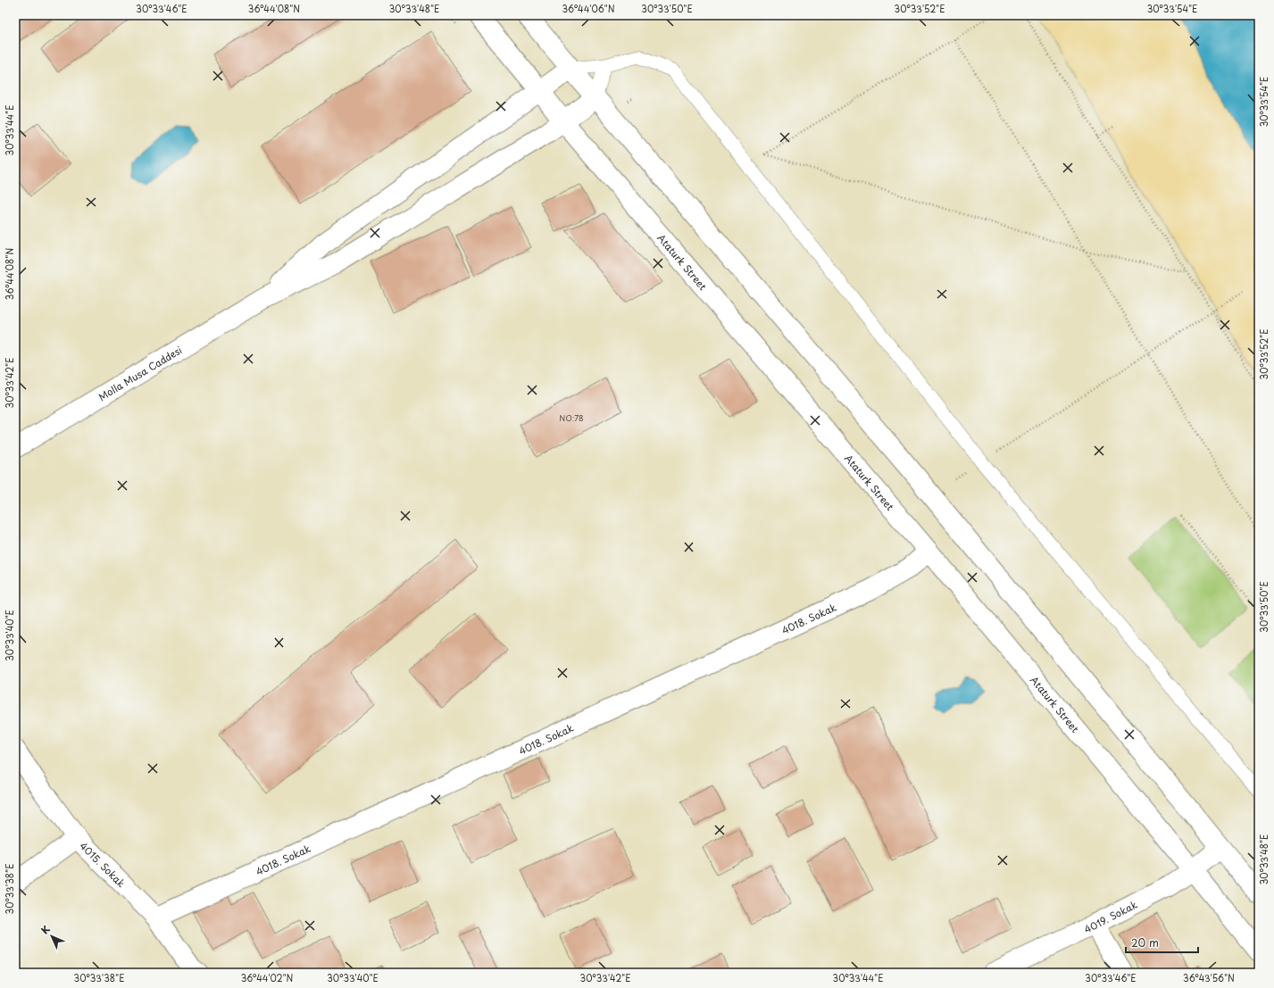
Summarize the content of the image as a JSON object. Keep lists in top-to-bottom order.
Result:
{
  "streets": {
    "street": [
      "Ataturk Street",
      "Molla Musa Caddesi",
      "4018. Sokak",
      "4015. Sokak",
      "4019. Sokak"
    ]
  },
  "crossings": [
    ["Ataturk Street", "4018. Sokak"],
    ["Ataturk Street", "4019. Sokak"],
    ["4018. Sokak", "4015. Sokak"]
  ],
  "house_numbers": ["NO:78"],
  "scale_bar": "20 m",
  "north": "top left",
  "coordinates": [
    "30°33'46\"E",
    "36°44'08\"N",
    "30°33'48\"E",
    "36°44'06\"N",
    "30°33'50\"E",
    "30°33'52\"E",
    "30°33'54\"E",
    "30°33'44\"E",
    "30°33'42\"E",
    "30°33'40\"E",
    "30°33'38\"E",
    "36°44'02\"N",
    "36°43'56\"N"
  ]
}
